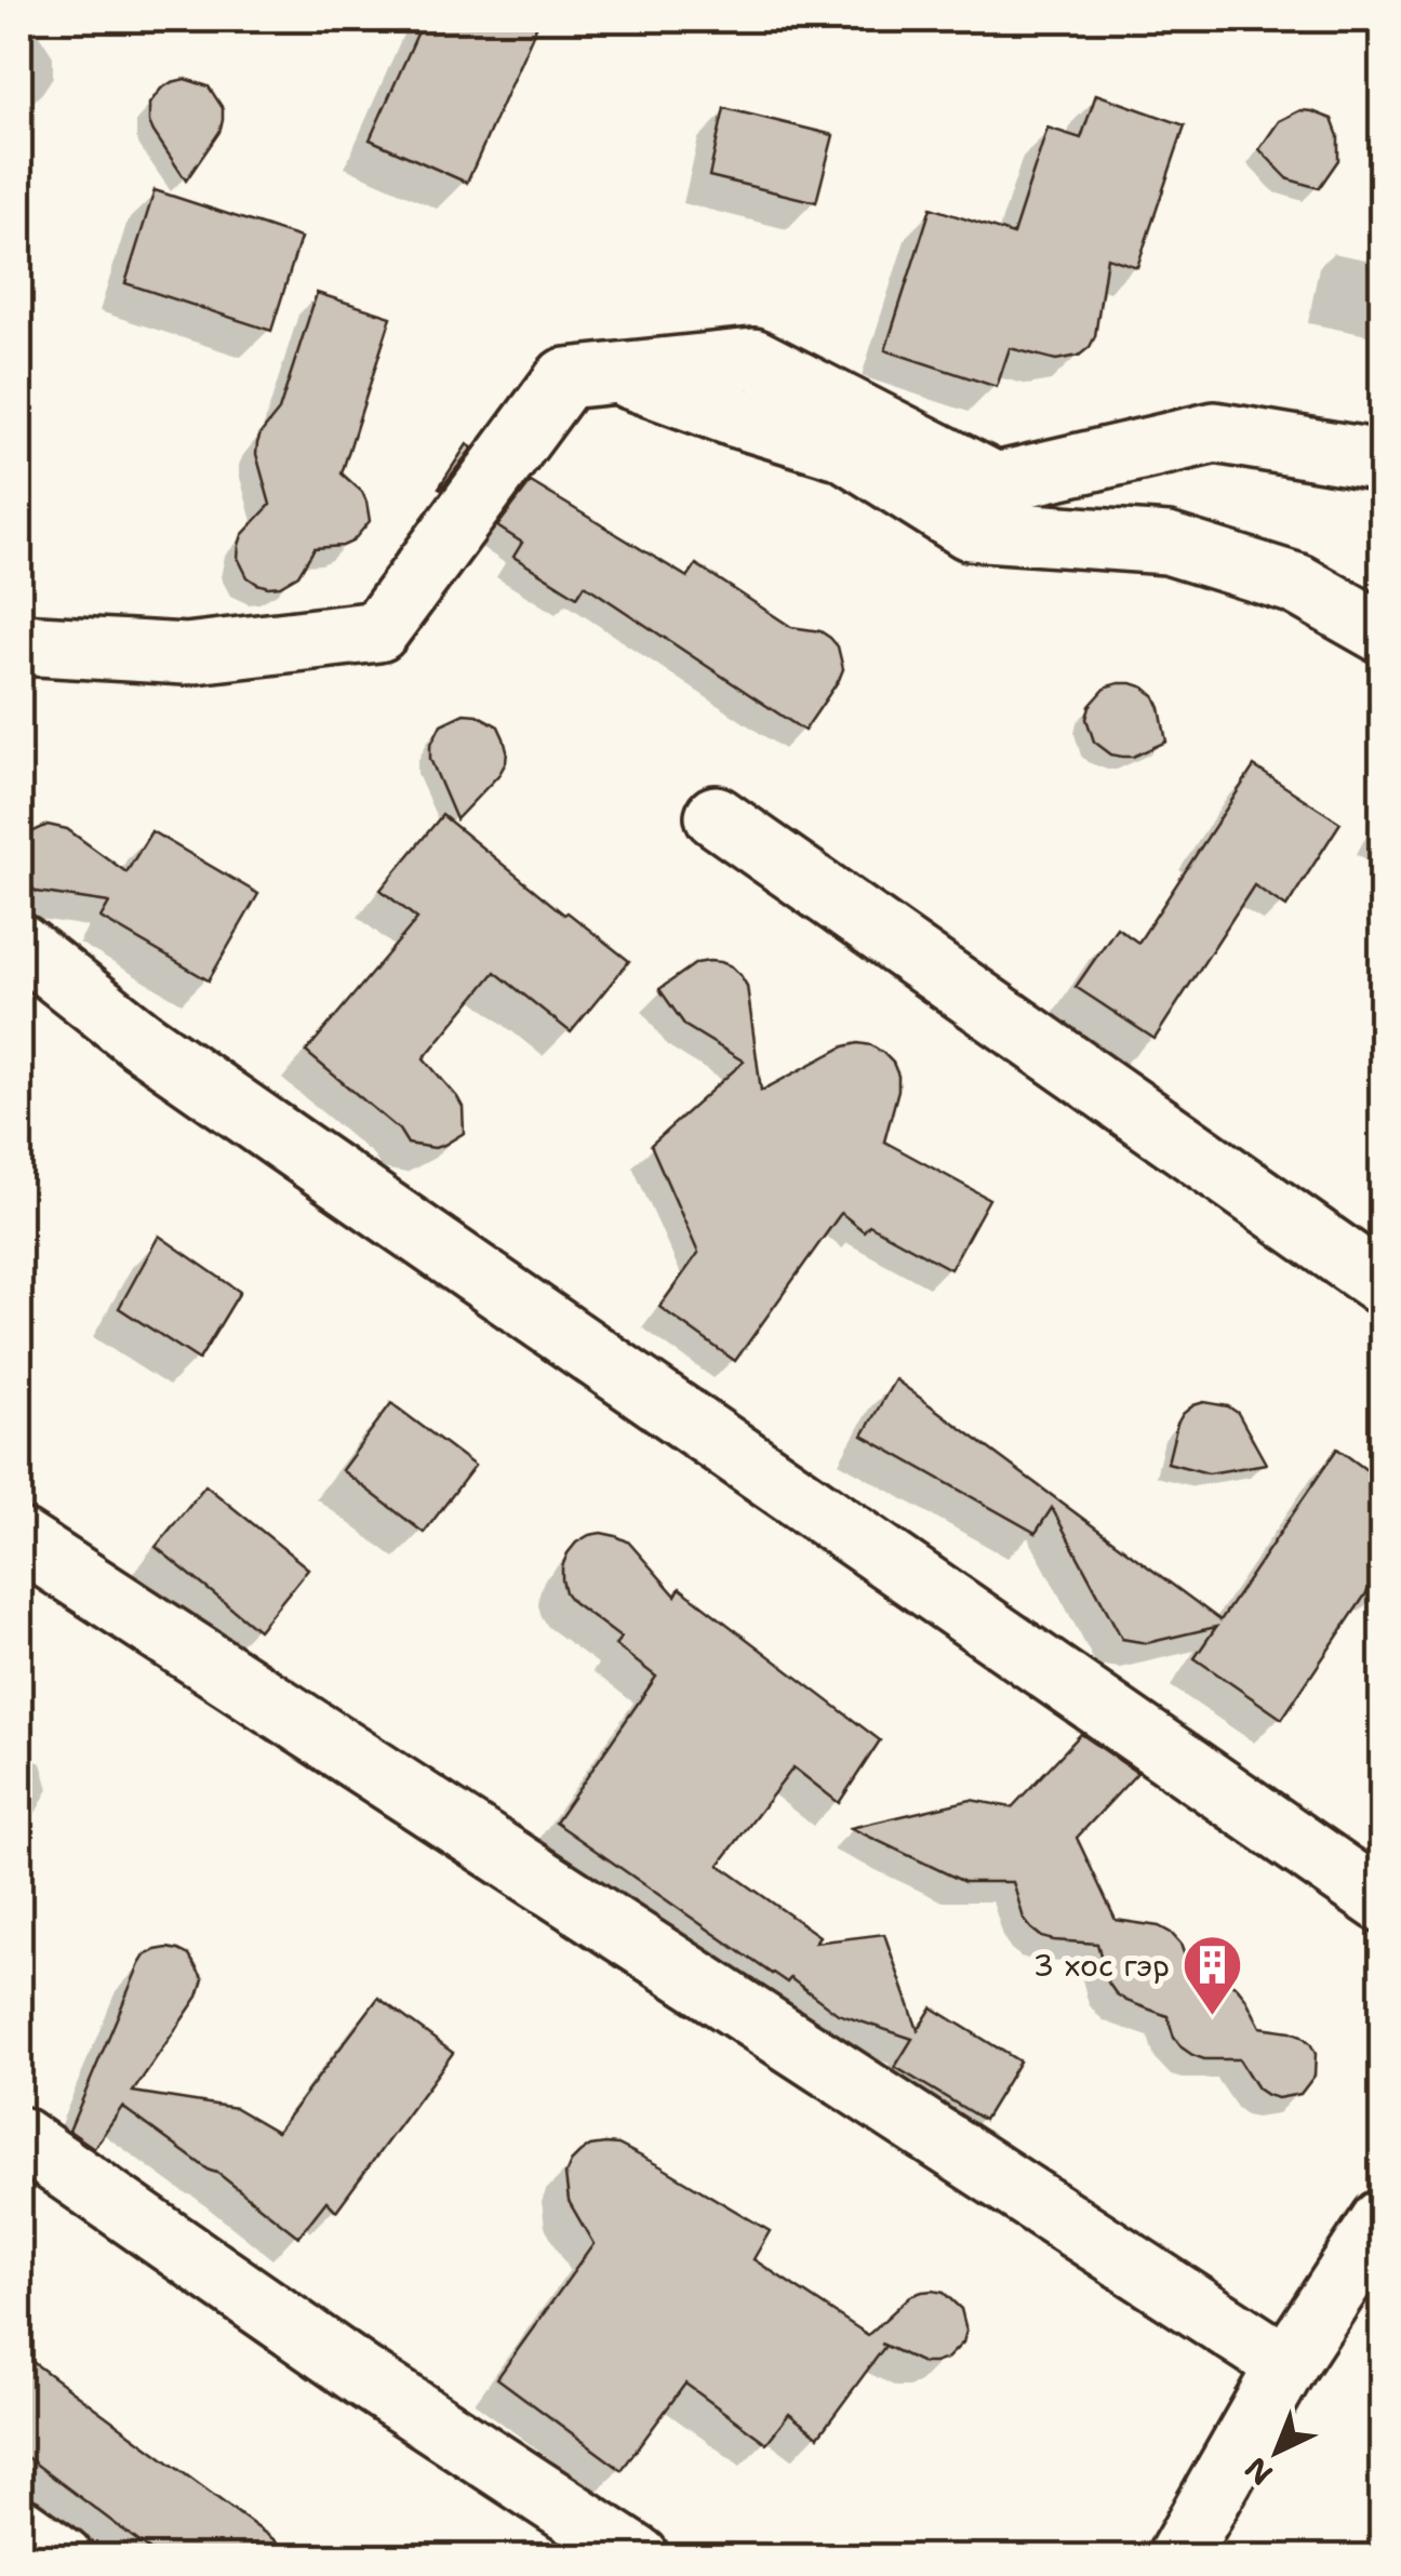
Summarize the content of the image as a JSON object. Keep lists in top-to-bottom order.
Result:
{
  "places": {
    "building": ["3 хос гэр"]
  },
  "north": "bottom left"
}
